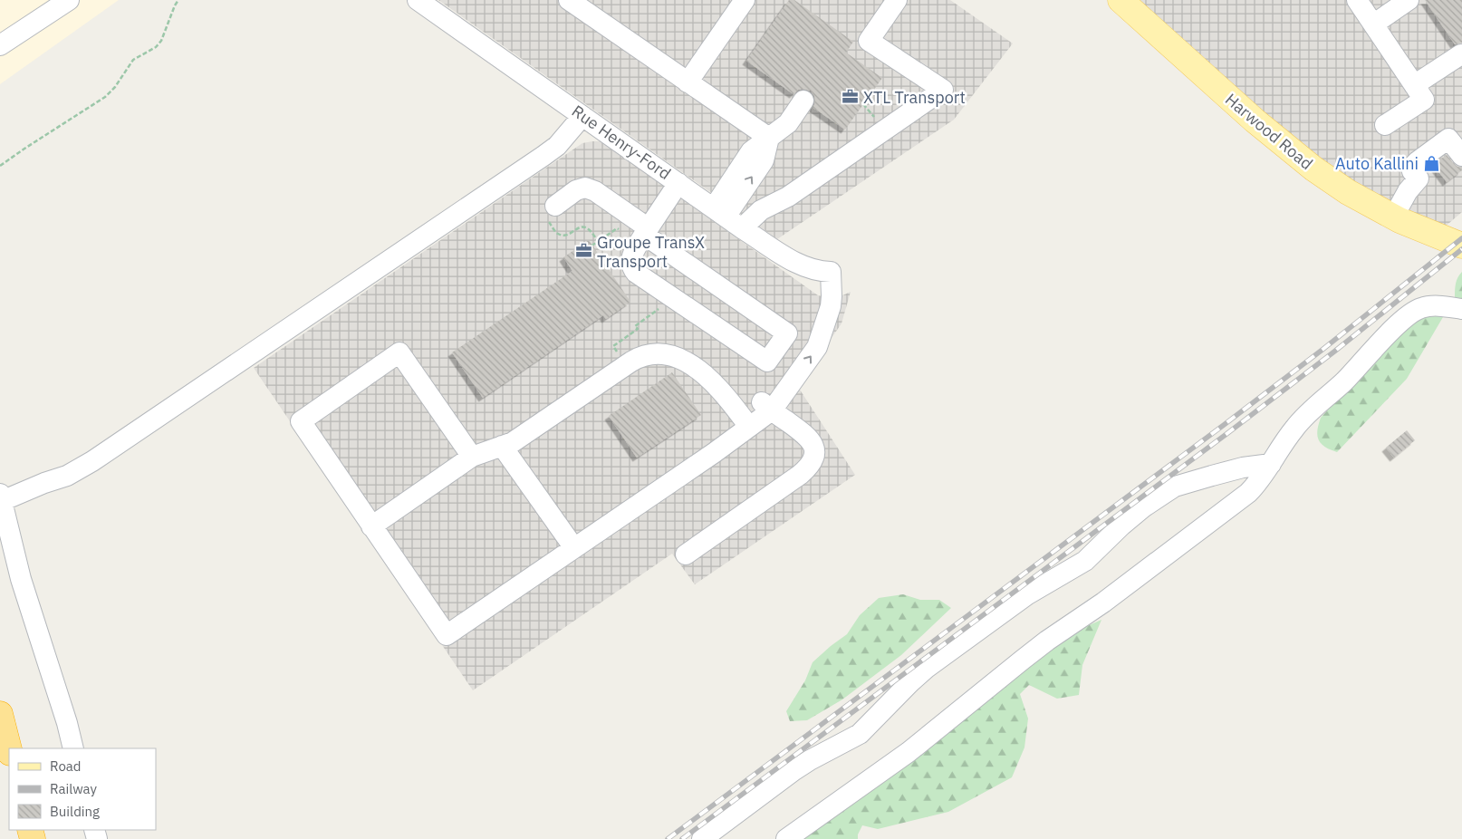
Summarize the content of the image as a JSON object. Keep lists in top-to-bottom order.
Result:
{
  "streets": {
    "main road": ["Harwood Road"],
    "street": ["Rue Henry-Ford"]
  },
  "places": {
    "office": ["XTL Transport", "Groupe TransX Transport"],
    "shop": ["Auto Kallini"]
  },
  "legend": ["Road", "Railway", "Building"]
}
